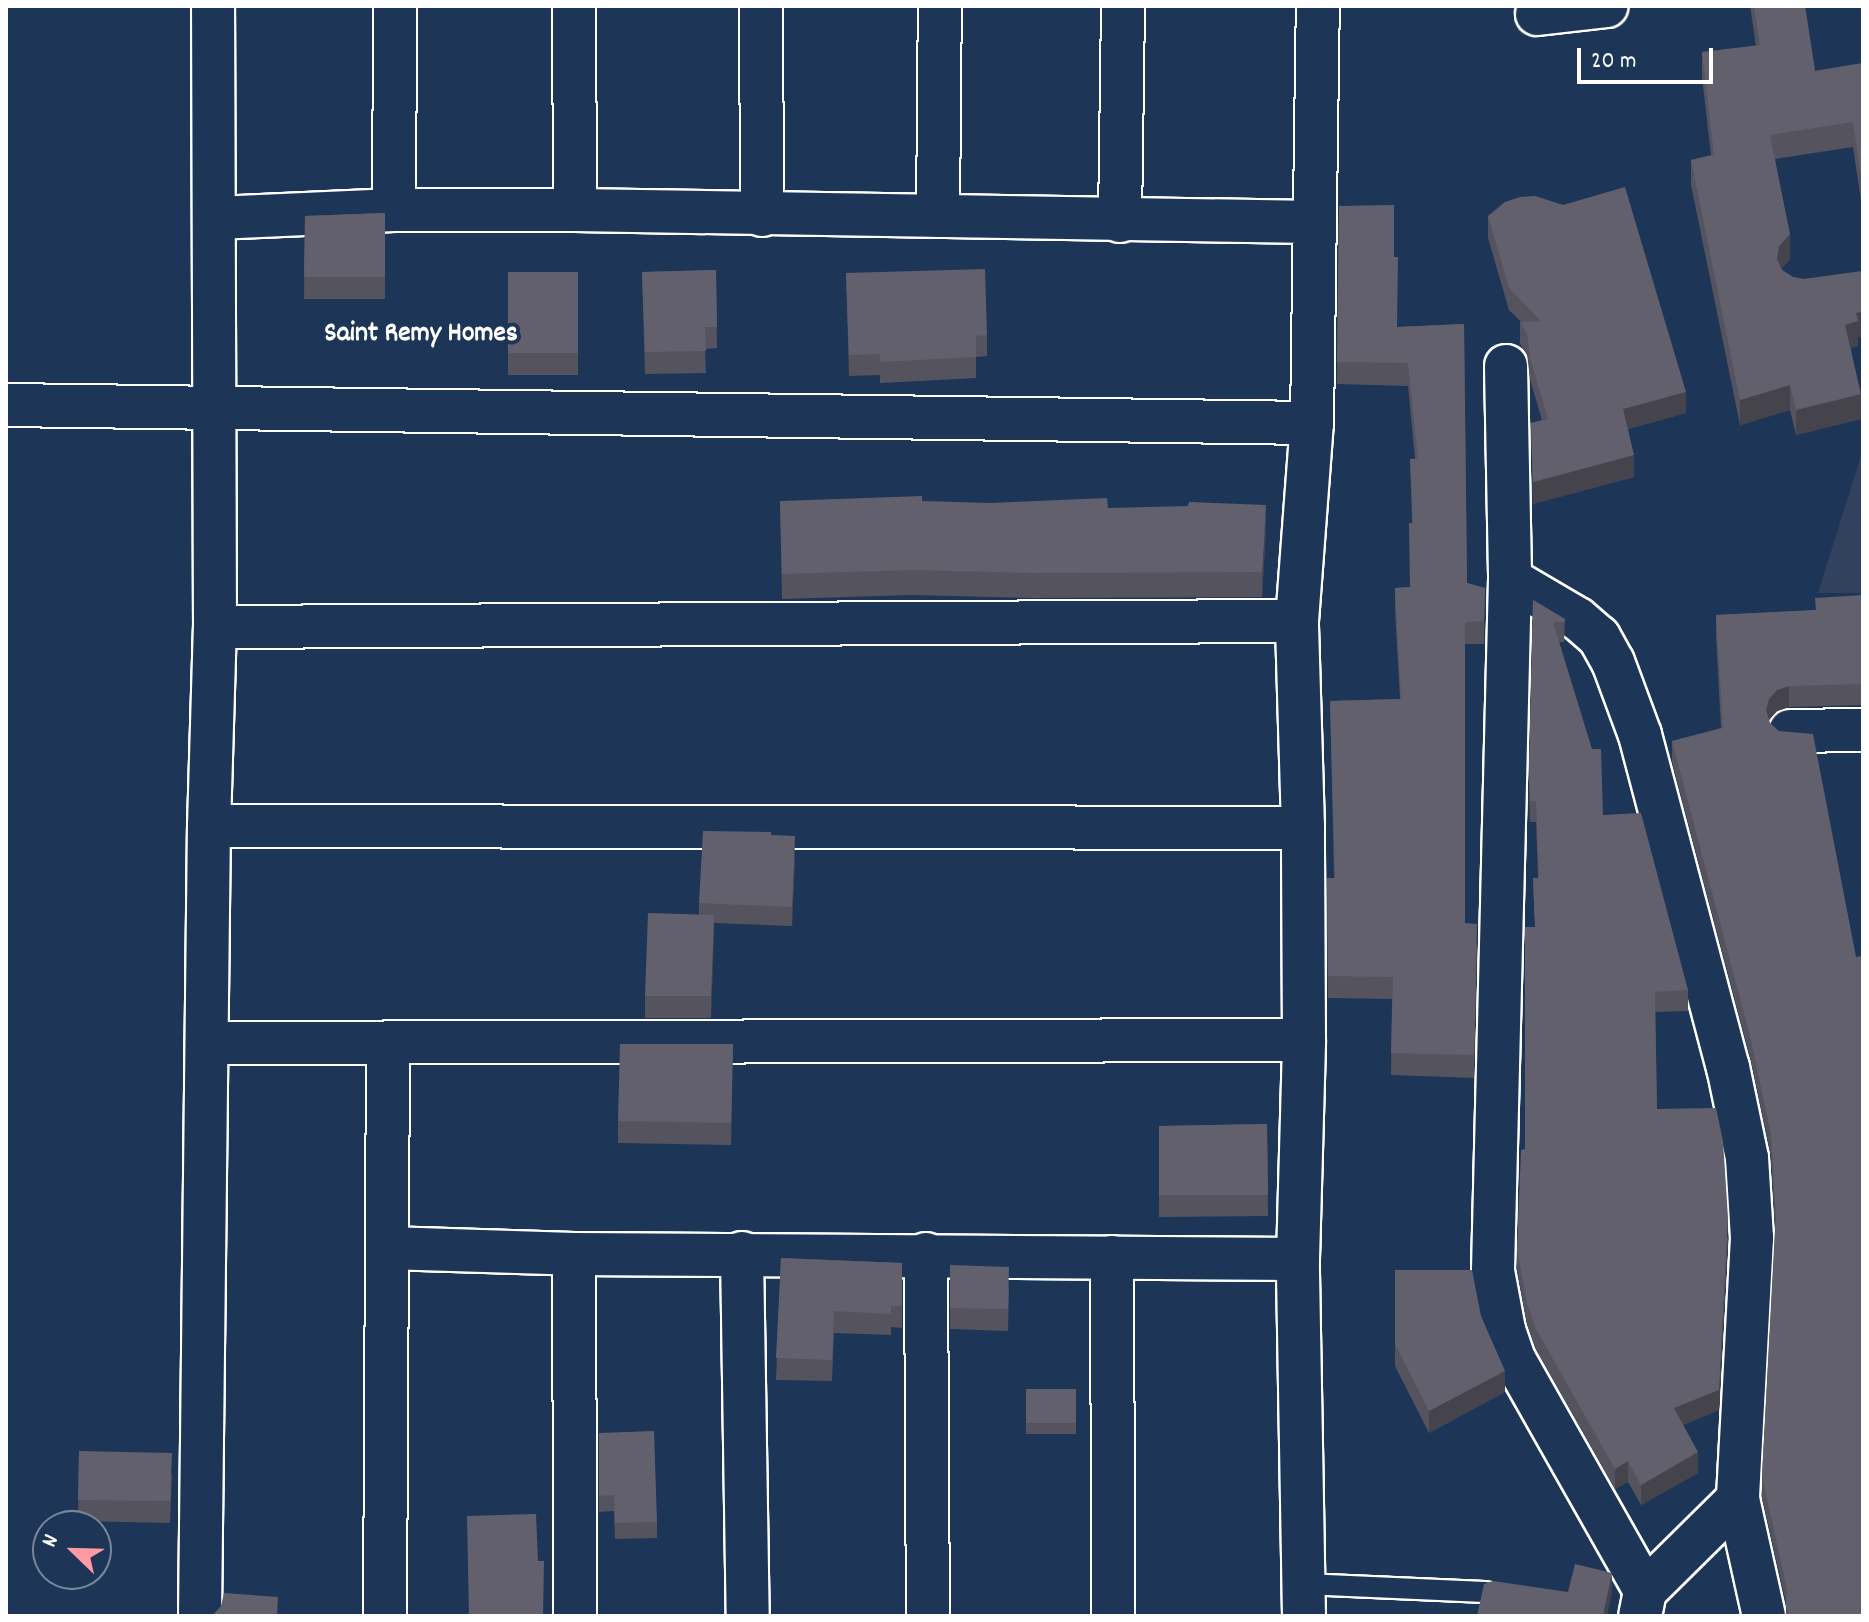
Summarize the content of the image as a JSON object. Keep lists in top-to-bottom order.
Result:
{
  "districts": ["Saint Remy Homes"],
  "scale_bar": "20 m",
  "north": "top left"
}
